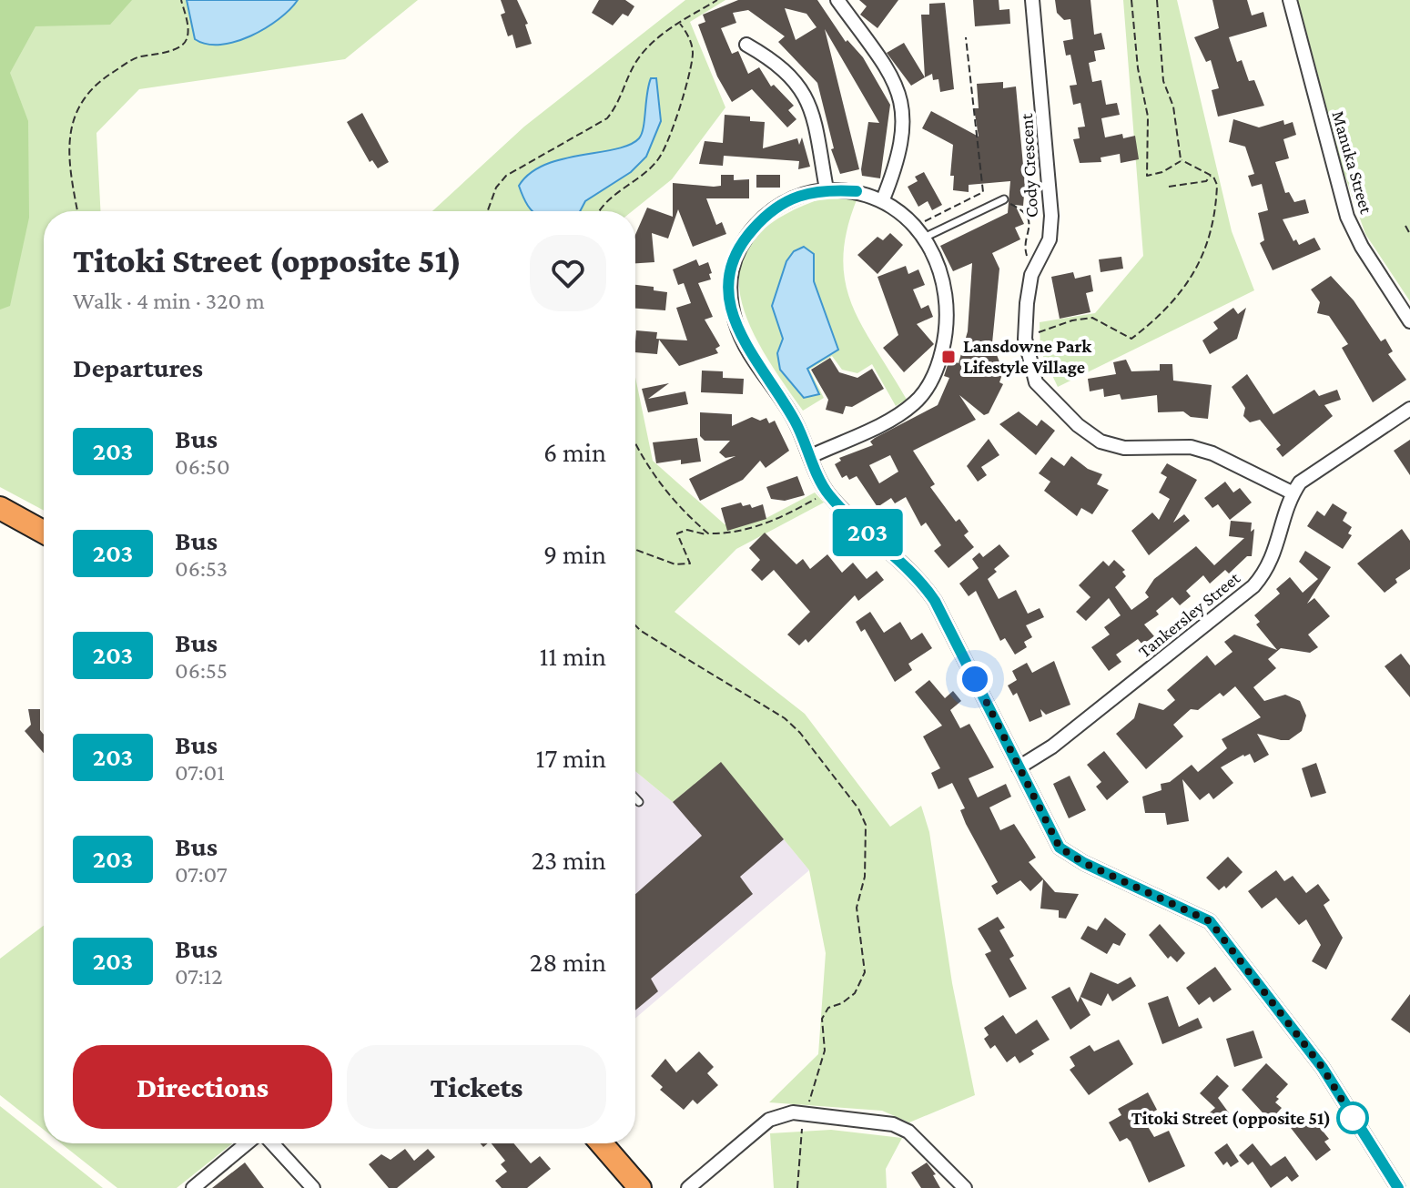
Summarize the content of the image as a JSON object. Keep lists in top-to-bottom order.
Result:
{
  "streets": {
    "street": ["Manuka Street", "Cody Crescent", "Tankersley Street"]
  },
  "crossings": [
    ["Cody Crescent", "Tankersley Street"]
  ],
  "places": {
    "transit": ["Lansdowne Park Lifestyle Village"],
    "other": ["Titoki Street (opposite 51)"]
  },
  "lines": ["bus line 203"],
  "page": {
    "on_map": "203",
    "heading": [
      ["Titoki Street (opposite 51)", "Walk · 4 min · 320 m"],
      "Departures"
    ],
    "list": [
      {
        "mark": "203",
        "name": "Bus",
        "note": "06:50",
        "value": "6 min"
      },
      {
        "mark": "203",
        "name": "Bus",
        "note": "06:53",
        "value": "9 min"
      },
      {
        "mark": "203",
        "name": "Bus",
        "note": "06:55",
        "value": "11 min"
      },
      {
        "mark": "203",
        "name": "Bus",
        "note": "07:01",
        "value": "17 min"
      },
      {
        "mark": "203",
        "name": "Bus",
        "note": "07:07",
        "value": "23 min"
      },
      {
        "mark": "203",
        "name": "Bus",
        "note": "07:12",
        "value": "28 min"
      }
    ],
    "buttons": ["Directions", "Tickets"]
  }
}
